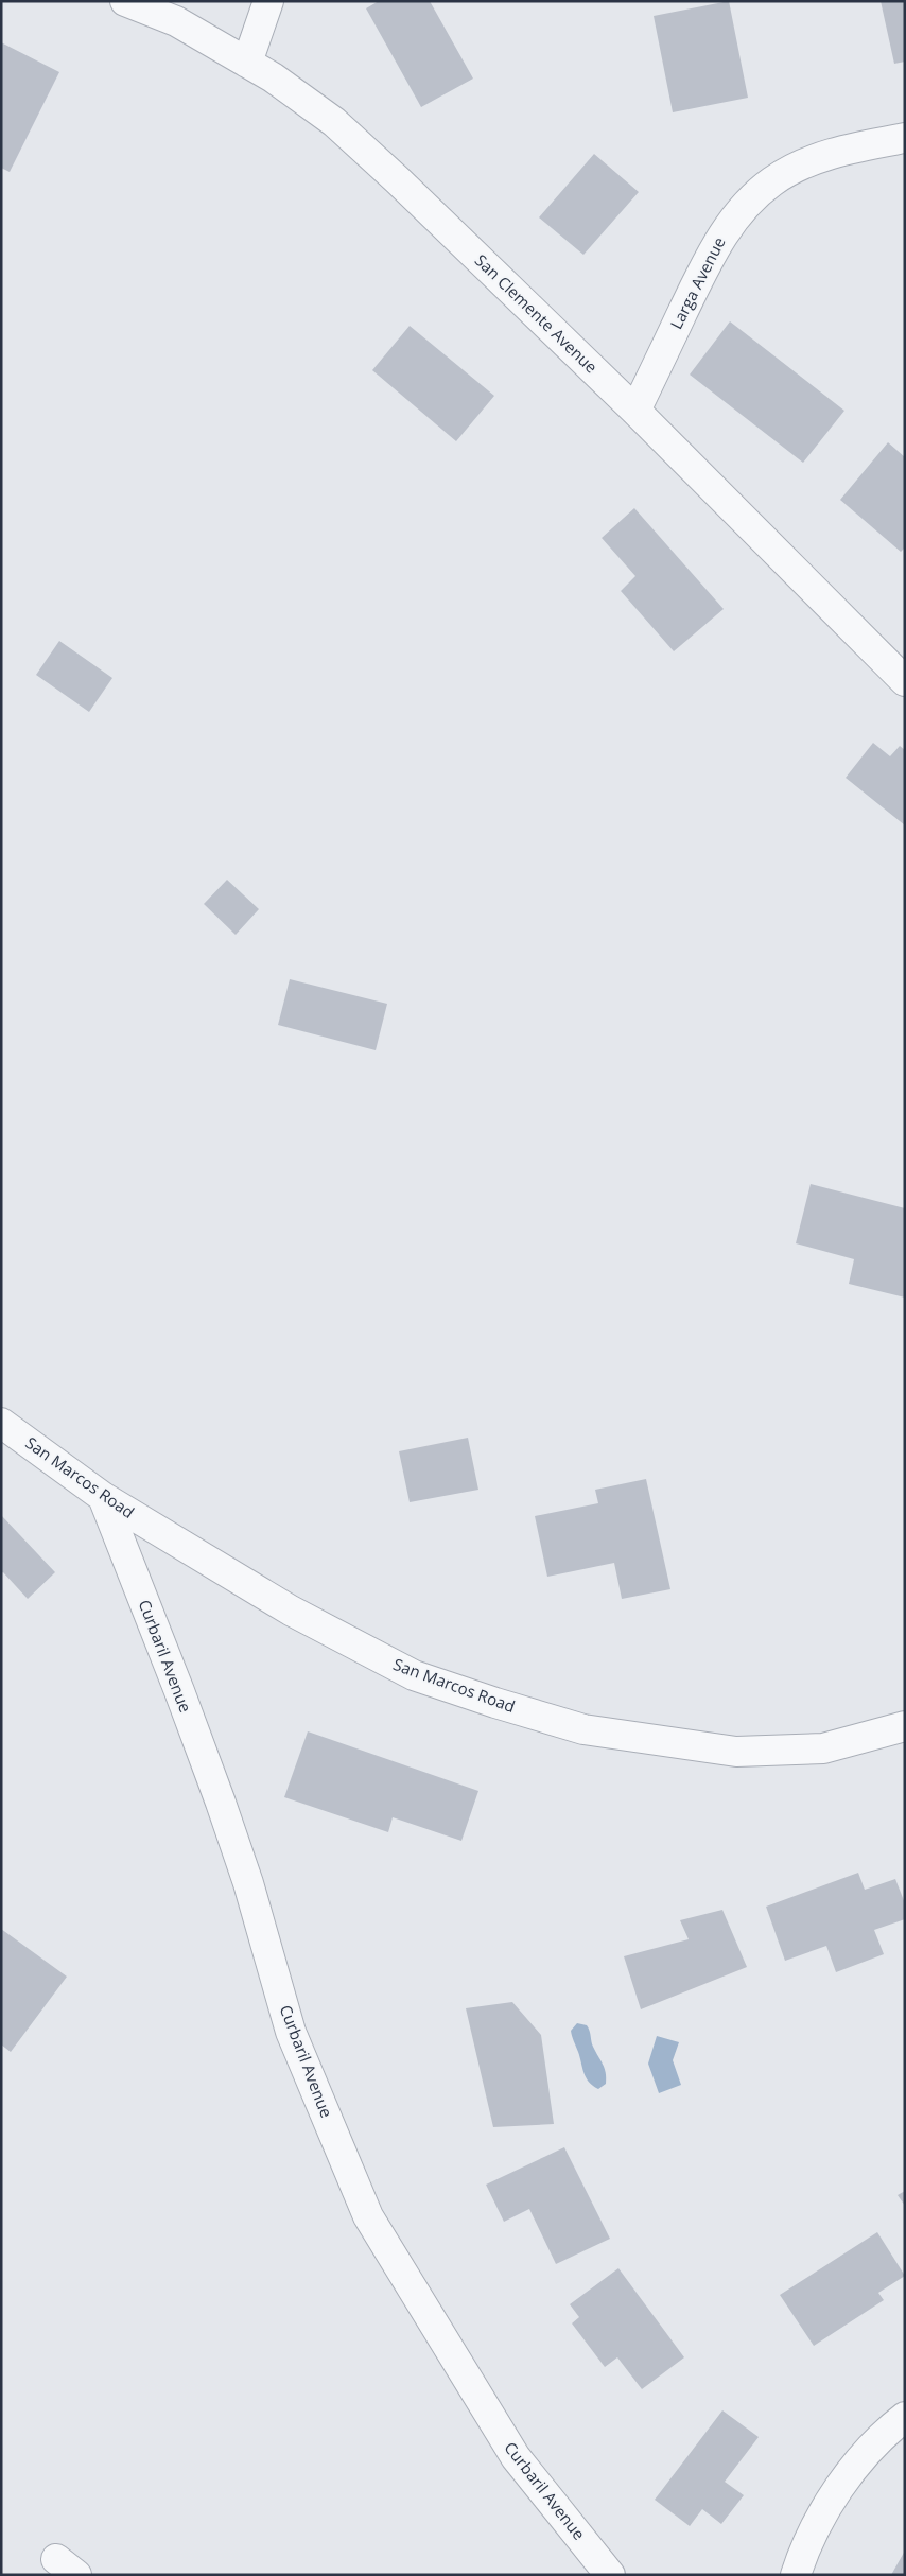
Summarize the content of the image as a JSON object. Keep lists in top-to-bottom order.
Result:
{
  "streets": {
    "street": [
      "Larga Avenue",
      "San Clemente Avenue",
      "San Marcos Road",
      "Curbaril Avenue"
    ]
  },
  "crossings": [
    ["Larga Avenue", "San Clemente Avenue"],
    ["San Marcos Road", "Curbaril Avenue"]
  ]
}
